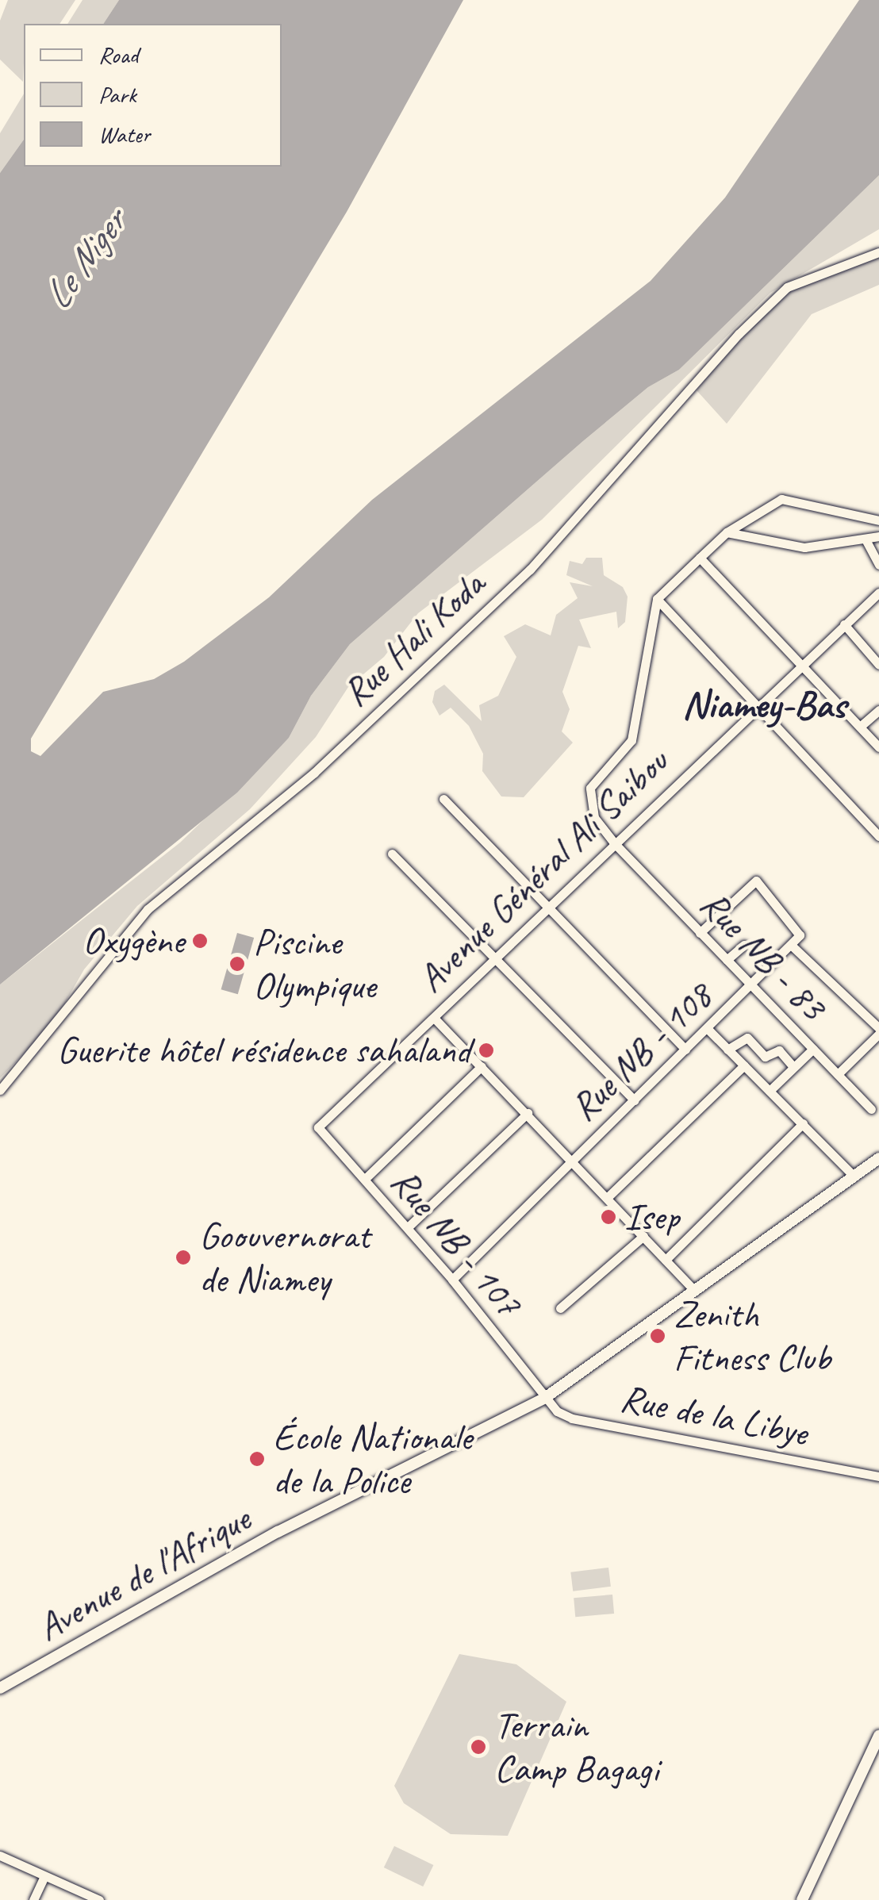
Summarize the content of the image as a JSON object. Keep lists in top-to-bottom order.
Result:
{
  "streets": {
    "main road": ["Avenue de l'Afrique"],
    "street": [
      "Rue Hali Koda",
      "Avenue Général Ali Saibou",
      "Rue NB - 83",
      "Rue NB - 108",
      "Rue NB - 107",
      "Rue de la Libye"
    ]
  },
  "crossings": [
    ["Avenue Général Ali Saibou", "Rue NB - 83"],
    ["Avenue Général Ali Saibou", "Rue NB - 107"],
    ["Rue NB - 83", "Rue NB - 108"],
    ["Rue NB - 108", "Rue NB - 107"],
    ["Rue NB - 107", "Rue de la Libye"],
    ["Rue NB - 107", "Avenue de l'Afrique"],
    ["Rue de la Libye", "Avenue de l'Afrique"]
  ],
  "districts": ["Niamey-Bas"],
  "water": ["Le Niger"],
  "places": [
    "Oxygène",
    "Piscine Olympique",
    "Guerite hôtel résidence sahaland",
    "Isep",
    "Goouvernorat de Niamey",
    "Zenith Fitness Club",
    "École Nationale de la Police",
    "Terrain Camp Bagagi"
  ],
  "legend": ["Road", "Park", "Water"]
}
